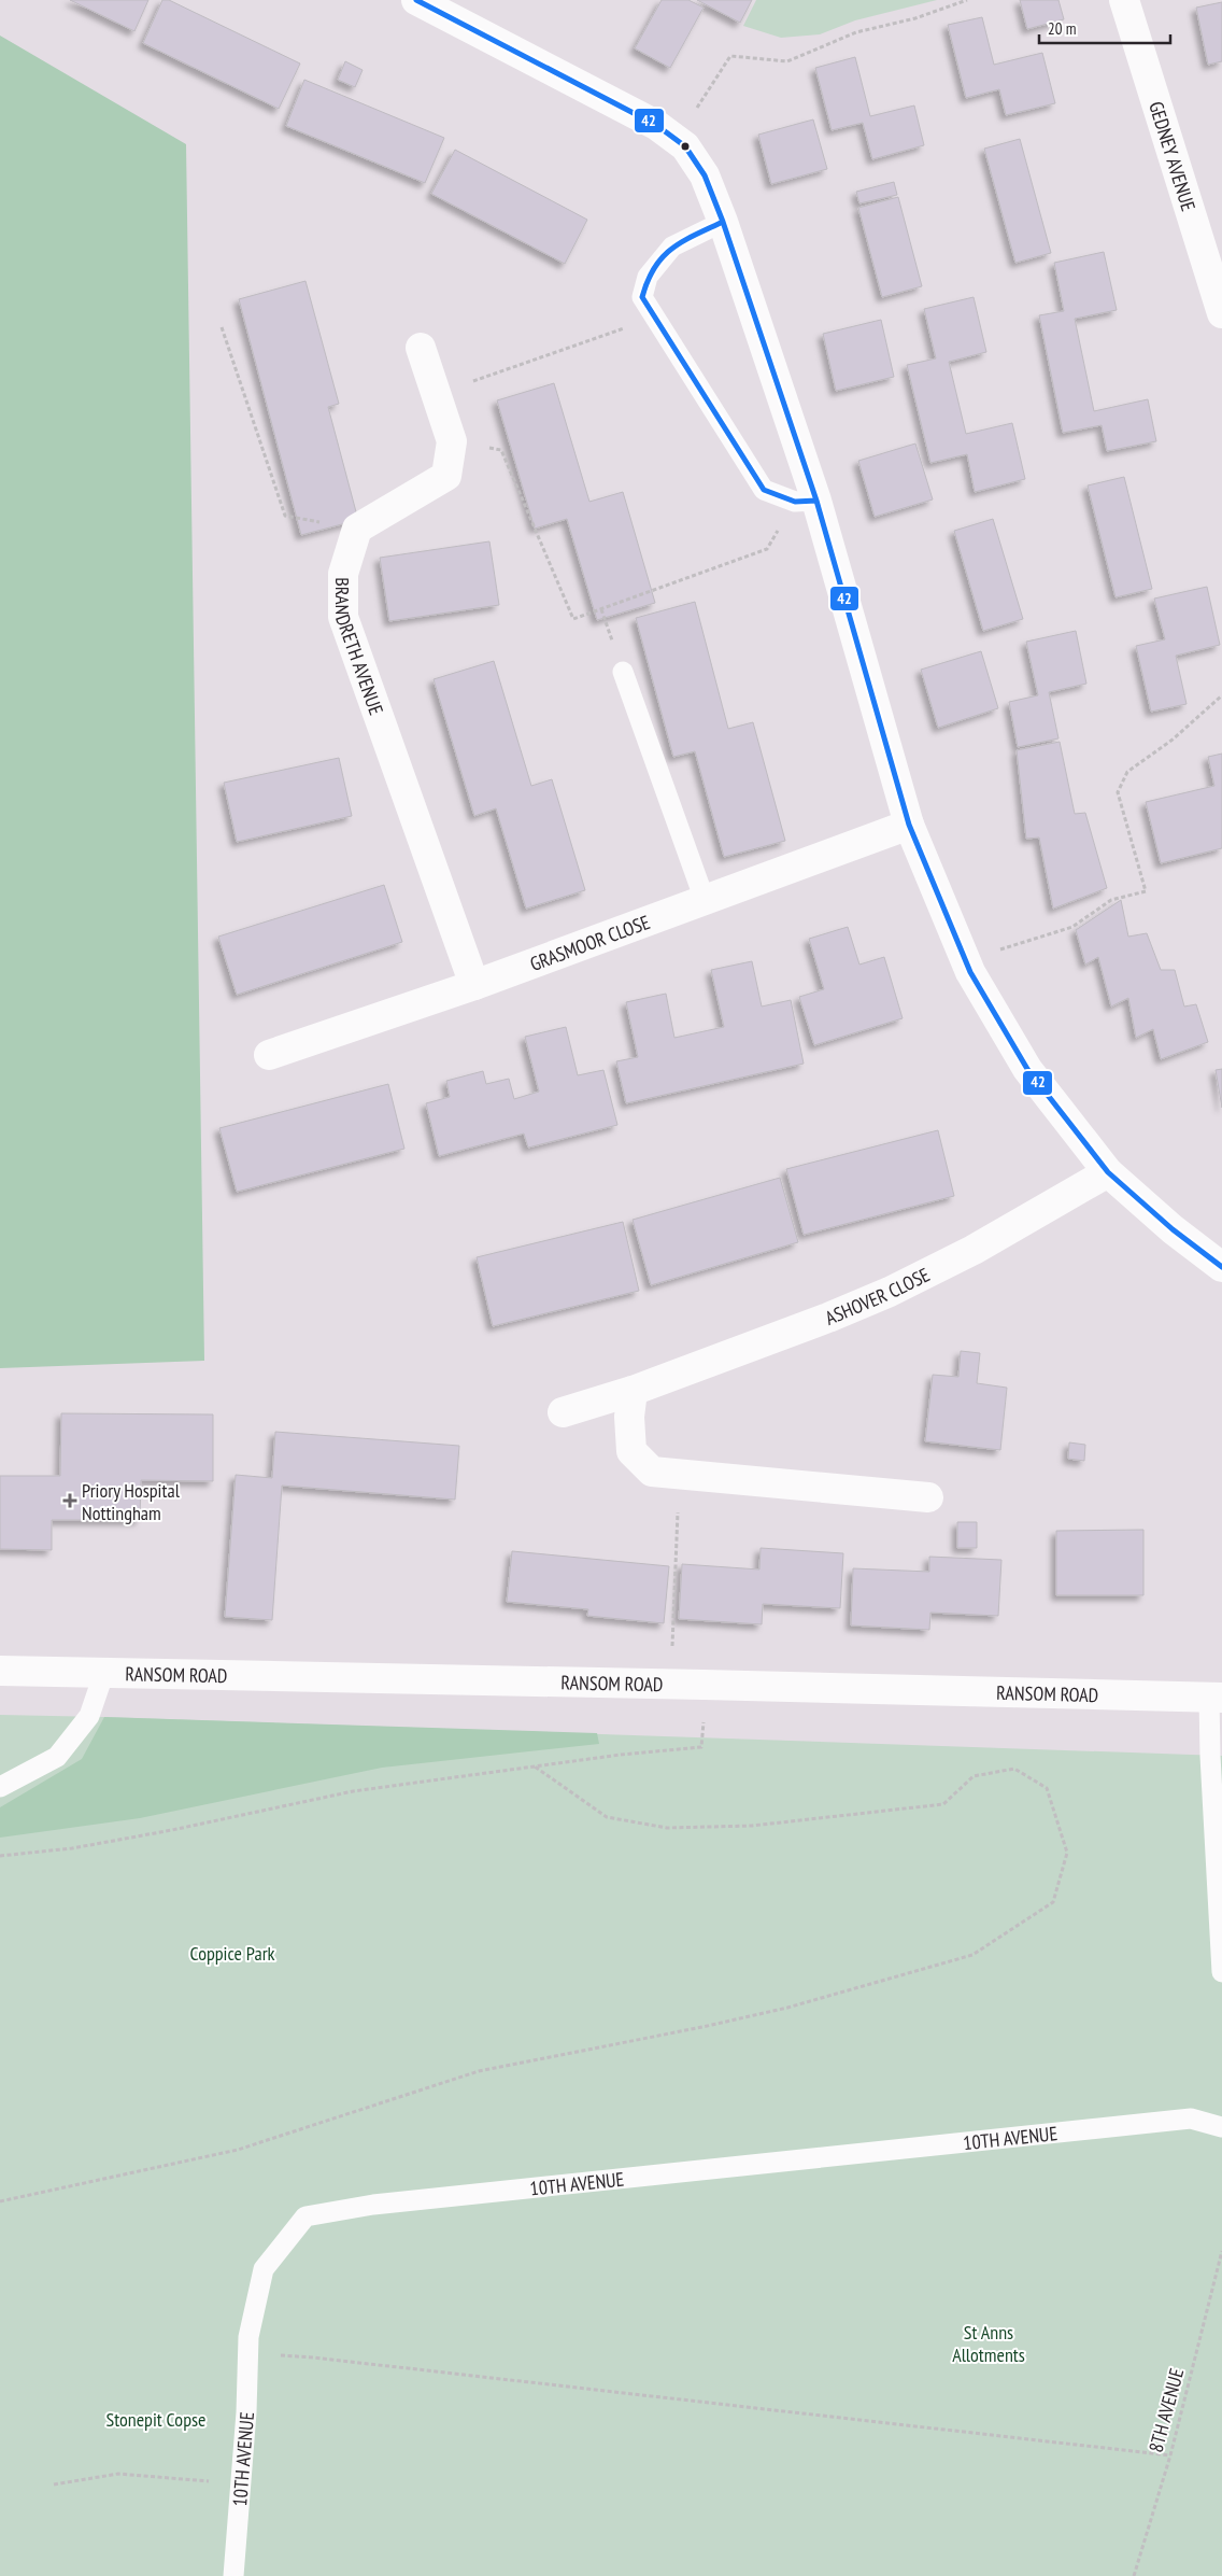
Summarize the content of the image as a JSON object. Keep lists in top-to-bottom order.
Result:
{
  "streets": {
    "street": [
      "GEDNEY AVENUE",
      "BRANDRETH AVENUE",
      "GRASMOOR CLOSE",
      "ASHOVER CLOSE",
      "RANSOM ROAD"
    ],
    "lane": ["10TH AVENUE"],
    "path": ["8TH AVENUE"]
  },
  "crossings": [
    ["BRANDRETH AVENUE", "GRASMOOR CLOSE"]
  ],
  "parks": ["Coppice Park", "St Anns Allotments", "Stonepit Copse"],
  "places": {
    "health": ["Priory Hospital Nottingham"]
  },
  "lines": ["transit line 42"],
  "scale_bar": "20 m"
}
